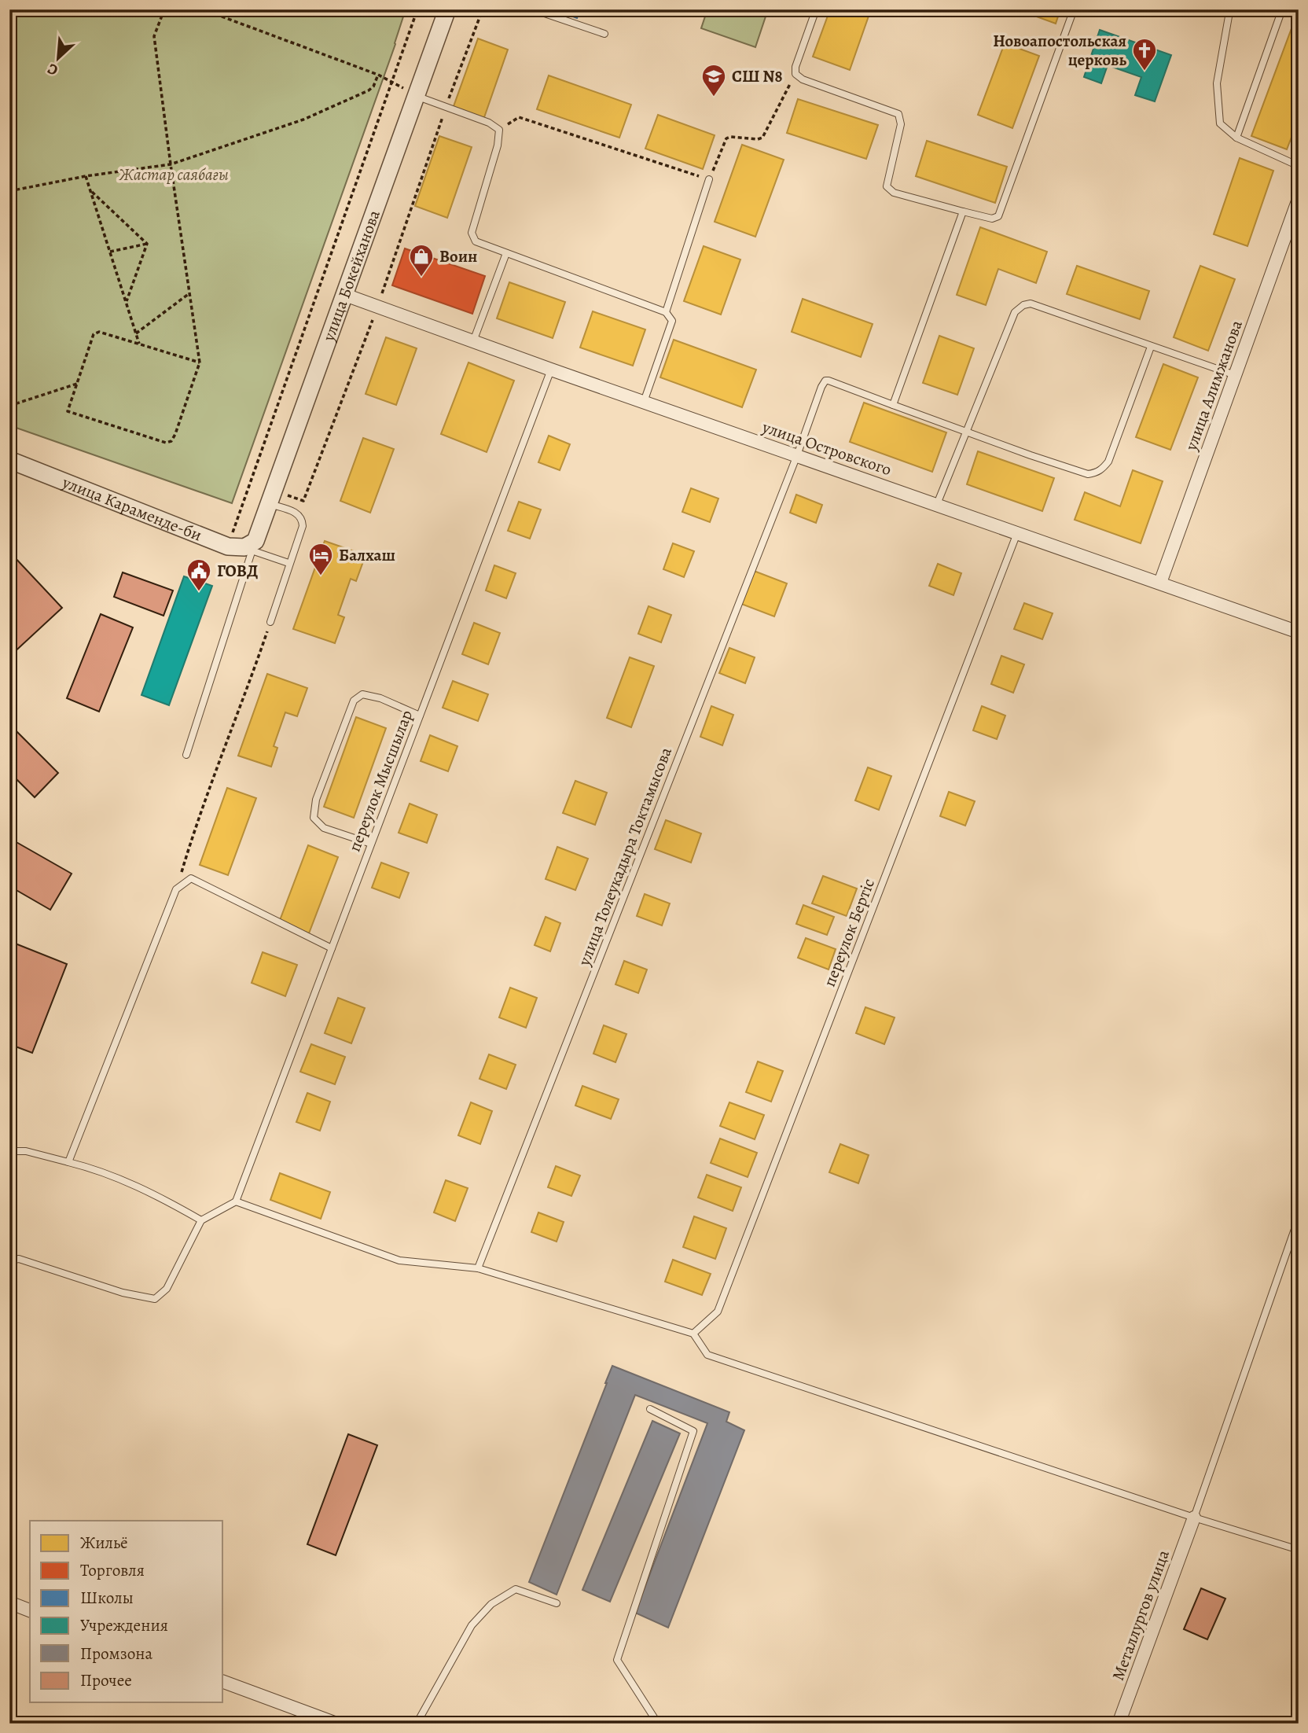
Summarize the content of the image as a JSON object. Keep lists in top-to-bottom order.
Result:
{
  "streets": {
    "street": [
      "улица Бокейханова",
      "улица Алимжанова",
      "улица Островского",
      "улица Караменде-би",
      "Металлургов улица"
    ],
    "lane": ["переулок Мысшылар", "улица Толеукадыра Токтамысова", "переулок Бертіс"]
  },
  "crossings": [
    ["улица Бокейханова", "улица Островского"],
    ["улица Алимжанова", "улица Островского"],
    ["улица Островского", "переулок Мысшылар"],
    ["улица Островского", "улица Толеукадыра Токтамысова"],
    ["улица Островского", "переулок Бертіс"]
  ],
  "parks": ["Жастар саябағы"],
  "places": {
    "church": ["Новоапостольская церковь"],
    "school or university": ["СШ N8"],
    "shop": ["Воин"],
    "hotel": ["Балхаш"],
    "public building": ["ГОВД"]
  },
  "legend": [
    "Жильё",
    "Торговля",
    "Школы",
    "Учреждения",
    "Промзона",
    "Прочее"
  ],
  "north": "bottom left"
}
